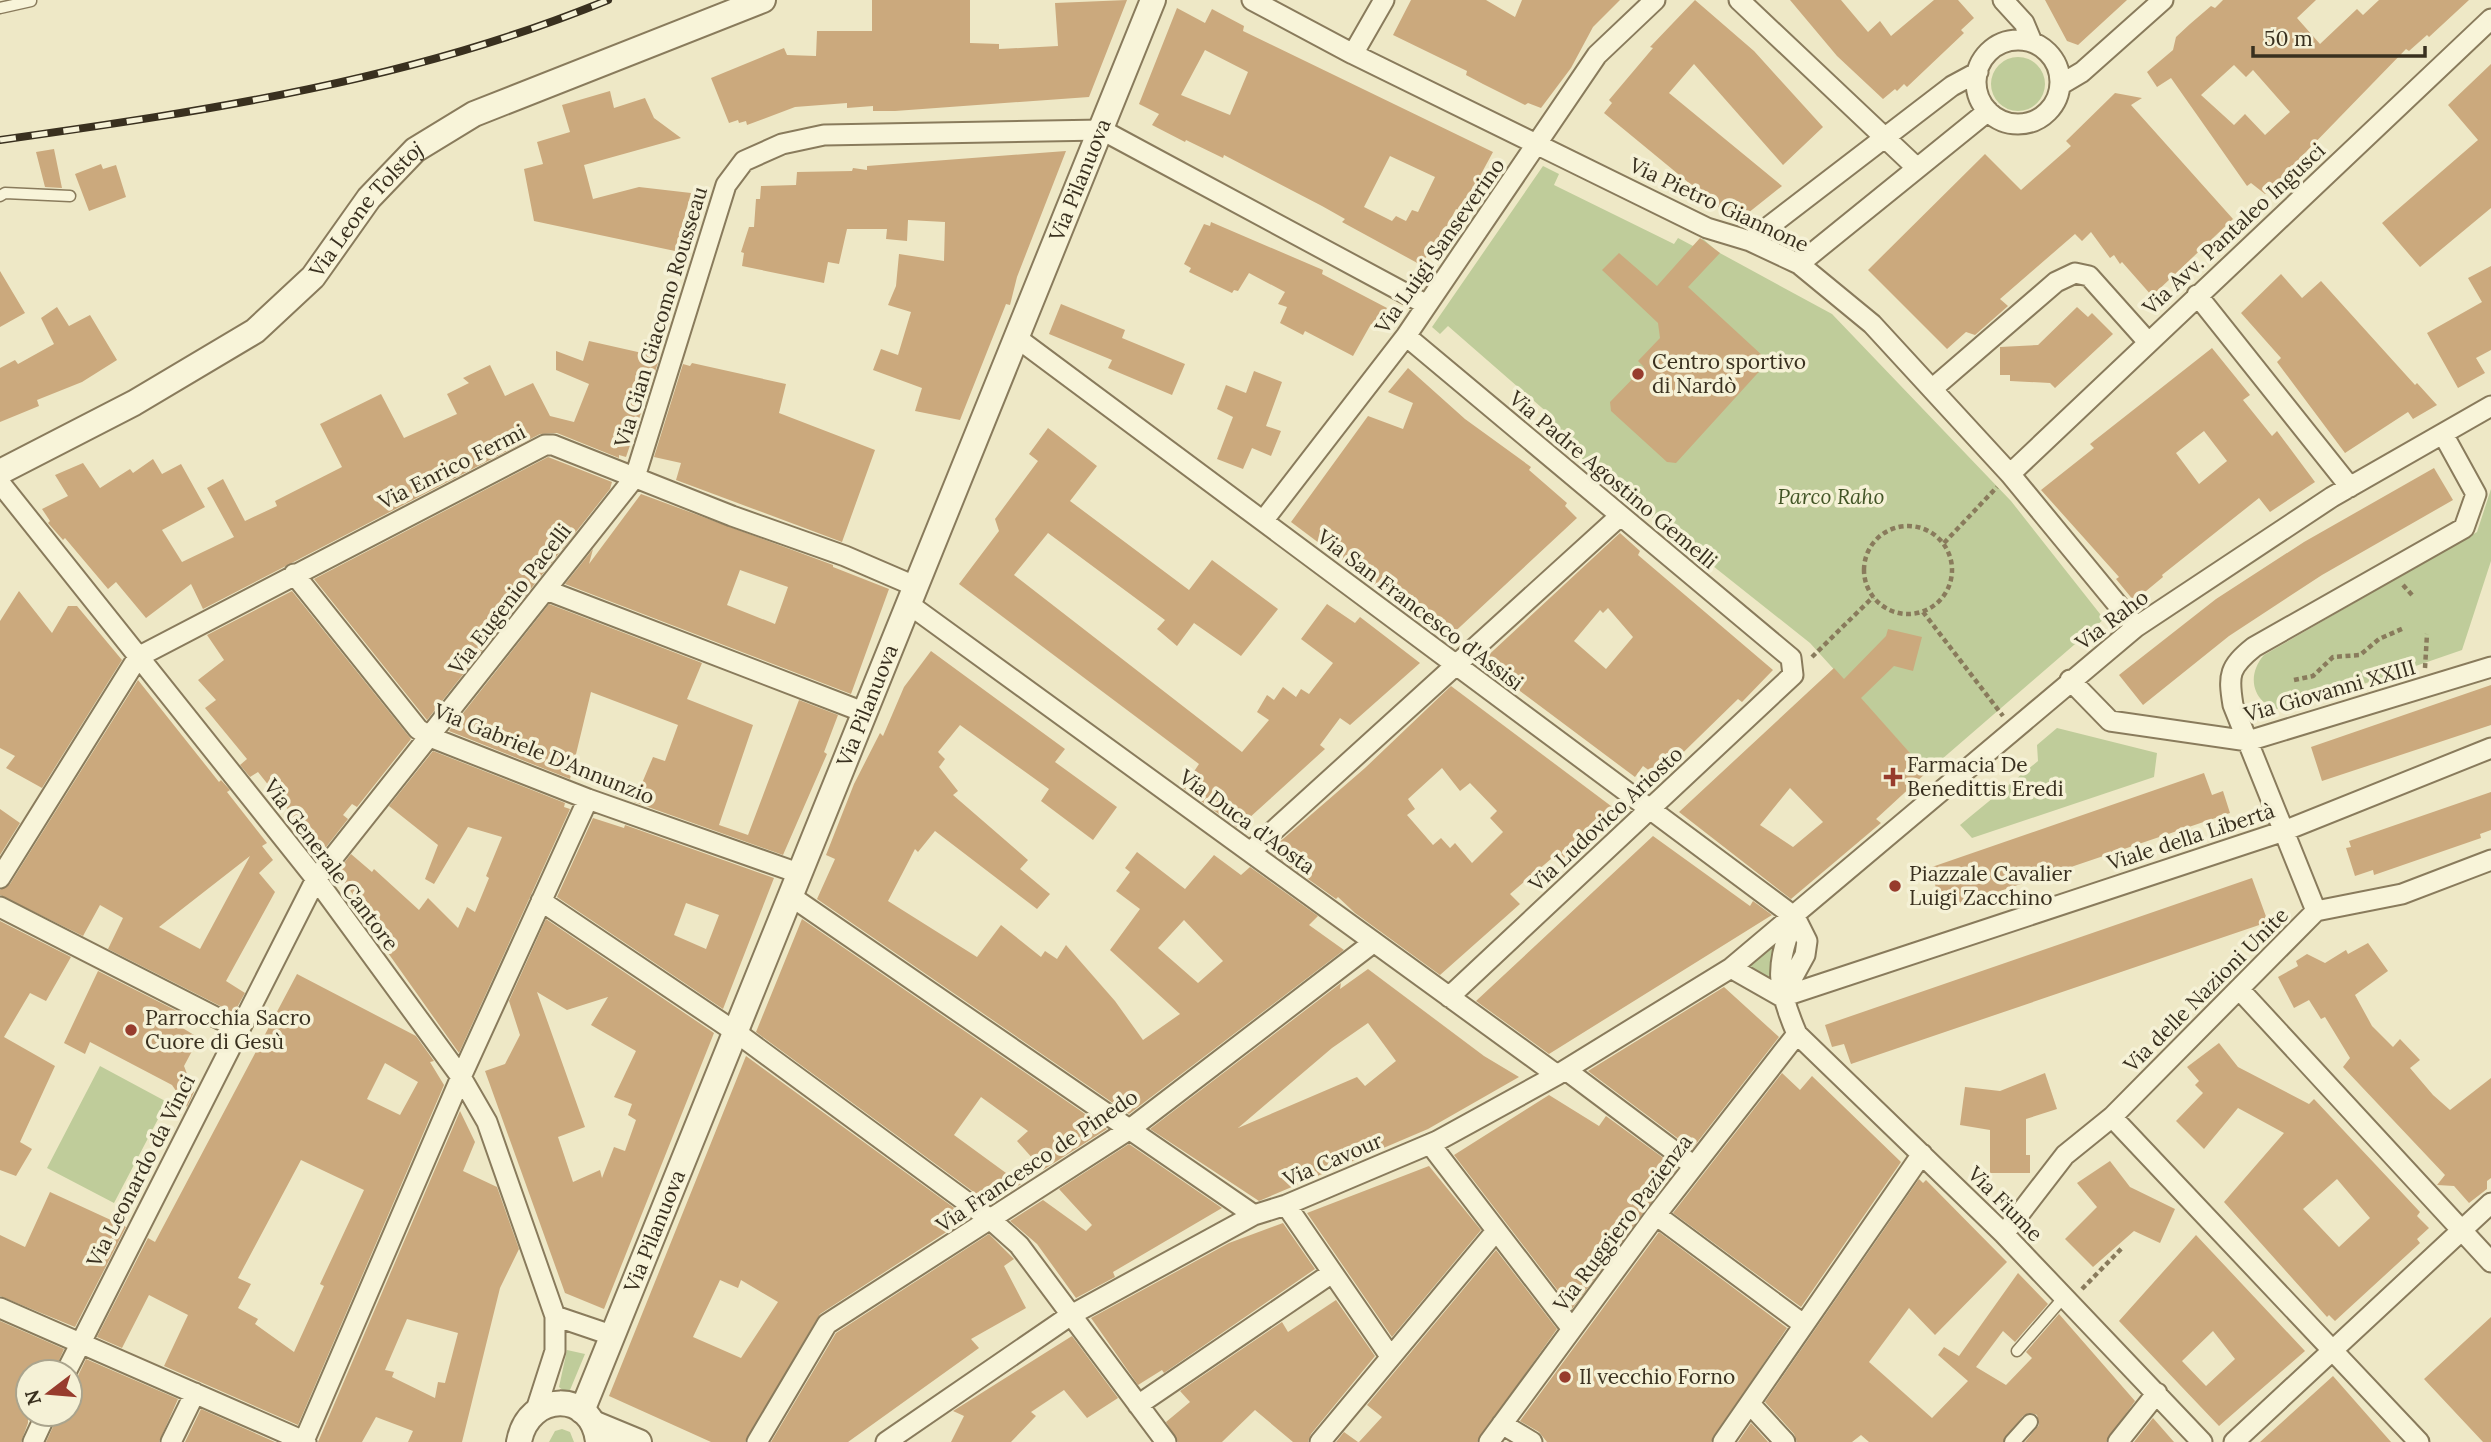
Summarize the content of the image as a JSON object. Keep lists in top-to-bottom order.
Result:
{
  "streets": {
    "street": [
      "Via Pilanuova",
      "Via Pietro Giannone",
      "Via Leone Tolstoj",
      "Via Avv. Pantaleo Ingusci",
      "Via Luigi Sanseverino",
      "Via Gian Giacomo Rousseau",
      "Via Enrico Fermi",
      "Via Padre Agostino Gemelli",
      "Via Eugenio Pacelli",
      "Via San Francesco d'Assisi",
      "Via Raho",
      "Via Giovanni XXIII",
      "Via Gabriele D'Annunzio",
      "Via Ludovico Ariosto",
      "Via Duca d'Aosta",
      "Viale della Libertà",
      "Via Generale Cantore",
      "Via delle Nazioni Unite",
      "Via Cavour",
      "Via Francesco de Pinedo",
      "Via Leonardo da Vinci",
      "Via Fiume",
      "Via Ruggiero Pazienza"
    ]
  },
  "crossings": [
    ["Via Pilanuova", "Via Gian Giacomo Rousseau"],
    ["Via Pilanuova", "Via Enrico Fermi"],
    ["Via Pilanuova", "Via San Francesco d'Assisi"],
    ["Via Pilanuova", "Via Gabriele D'Annunzio"],
    ["Via Pilanuova", "Via Duca d'Aosta"],
    ["Via Pietro Giannone", "Via Avv. Pantaleo Ingusci"],
    ["Via Pietro Giannone", "Via Luigi Sanseverino"],
    ["Via Pietro Giannone", "Via Raho"],
    ["Via Luigi Sanseverino", "Via Padre Agostino Gemelli"],
    ["Via Luigi Sanseverino", "Via San Francesco d'Assisi"],
    ["Via Gian Giacomo Rousseau", "Via Enrico Fermi"],
    ["Via Gian Giacomo Rousseau", "Via Eugenio Pacelli"],
    ["Via Enrico Fermi", "Via Eugenio Pacelli"],
    ["Via Enrico Fermi", "Via Gabriele D'Annunzio"],
    ["Via Enrico Fermi", "Via Duca d'Aosta"],
    ["Via Enrico Fermi", "Via Generale Cantore"],
    ["Via Padre Agostino Gemelli", "Via Ludovico Ariosto"],
    ["Via Eugenio Pacelli", "Via Gabriele D'Annunzio"],
    ["Via Eugenio Pacelli", "Via Generale Cantore"],
    ["Via Eugenio Pacelli", "Via Leonardo da Vinci"],
    ["Via San Francesco d'Assisi", "Via Raho"],
    ["Via San Francesco d'Assisi", "Via Ludovico Ariosto"],
    ["Via San Francesco d'Assisi", "Via Cavour"],
    ["Via Raho", "Via Giovanni XXIII"],
    ["Via Raho", "Via Cavour"],
    ["Via Gabriele D'Annunzio", "Via Cavour"],
    ["Via Gabriele D'Annunzio", "Via Francesco de Pinedo"],
    ["Via Ludovico Ariosto", "Via Duca d'Aosta"],
    ["Via Duca d'Aosta", "Via Cavour"],
    ["Via Duca d'Aosta", "Via Francesco de Pinedo"],
    ["Via Duca d'Aosta", "Via Ruggiero Pazienza"],
    ["Viale della Libertà", "Via Fiume"],
    ["Via Generale Cantore", "Via Leonardo da Vinci"],
    ["Via delle Nazioni Unite", "Via Fiume"],
    ["Via Fiume", "Via Ruggiero Pazienza"]
  ],
  "parks": ["Parco Raho"],
  "places": {
    "other": [
      "Centro sportivo di Nardò",
      "Piazzale Cavalier Luigi Zacchino",
      "Parrocchia Sacro Cuore di Gesù",
      "Il vecchio Forno"
    ],
    "health": ["Farmacia De Benedittis Eredi"]
  },
  "scale_bar": "50 m",
  "north": "left"
}
